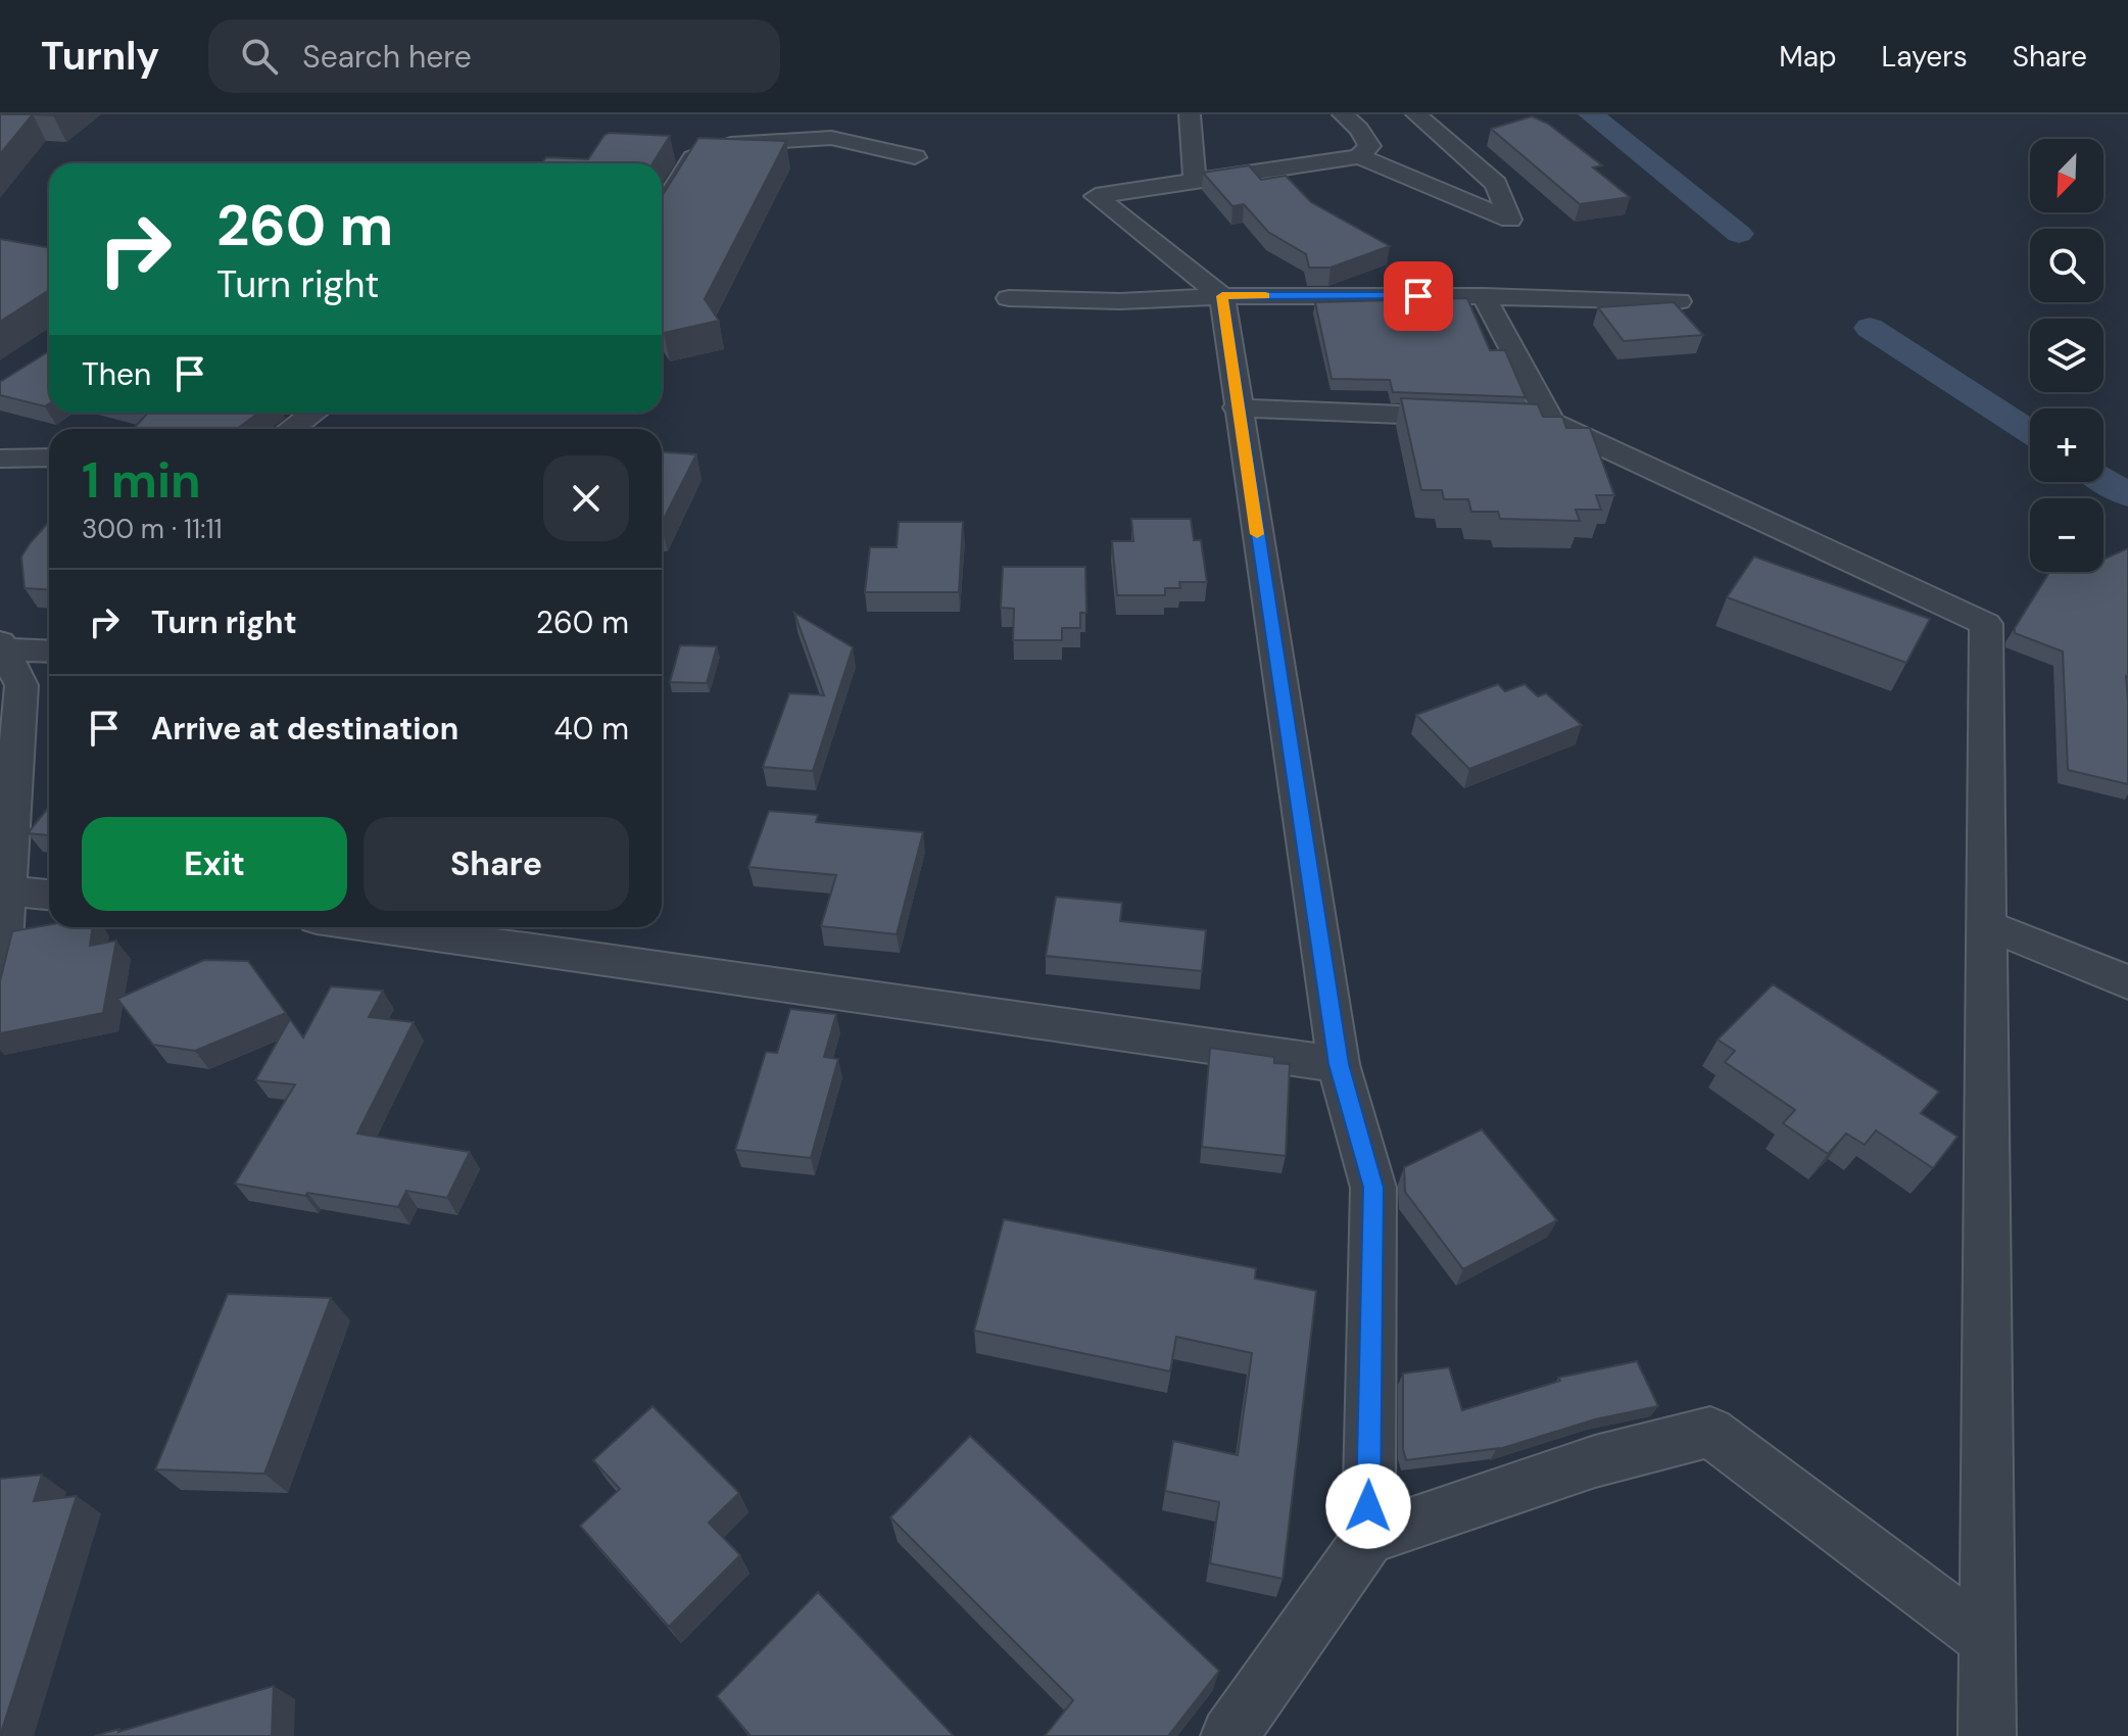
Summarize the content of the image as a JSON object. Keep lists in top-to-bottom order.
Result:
{
  "north": "bottom left",
  "page": {
    "header": "Turnly",
    "search": "Search here",
    "nav": ["Map", "Layers", "Share"],
    "map_buttons": ["+", "−"],
    "turn": ["260 m", "Turn right"],
    "then": "Then",
    "heading": ["1 min", "300 m · 11:11"],
    "list": [
      {
        "name": "Turn right",
        "value": "260 m"
      },
      {
        "name": "Arrive at destination",
        "value": "40 m"
      }
    ],
    "buttons": ["Exit", "Share"]
  }
}
